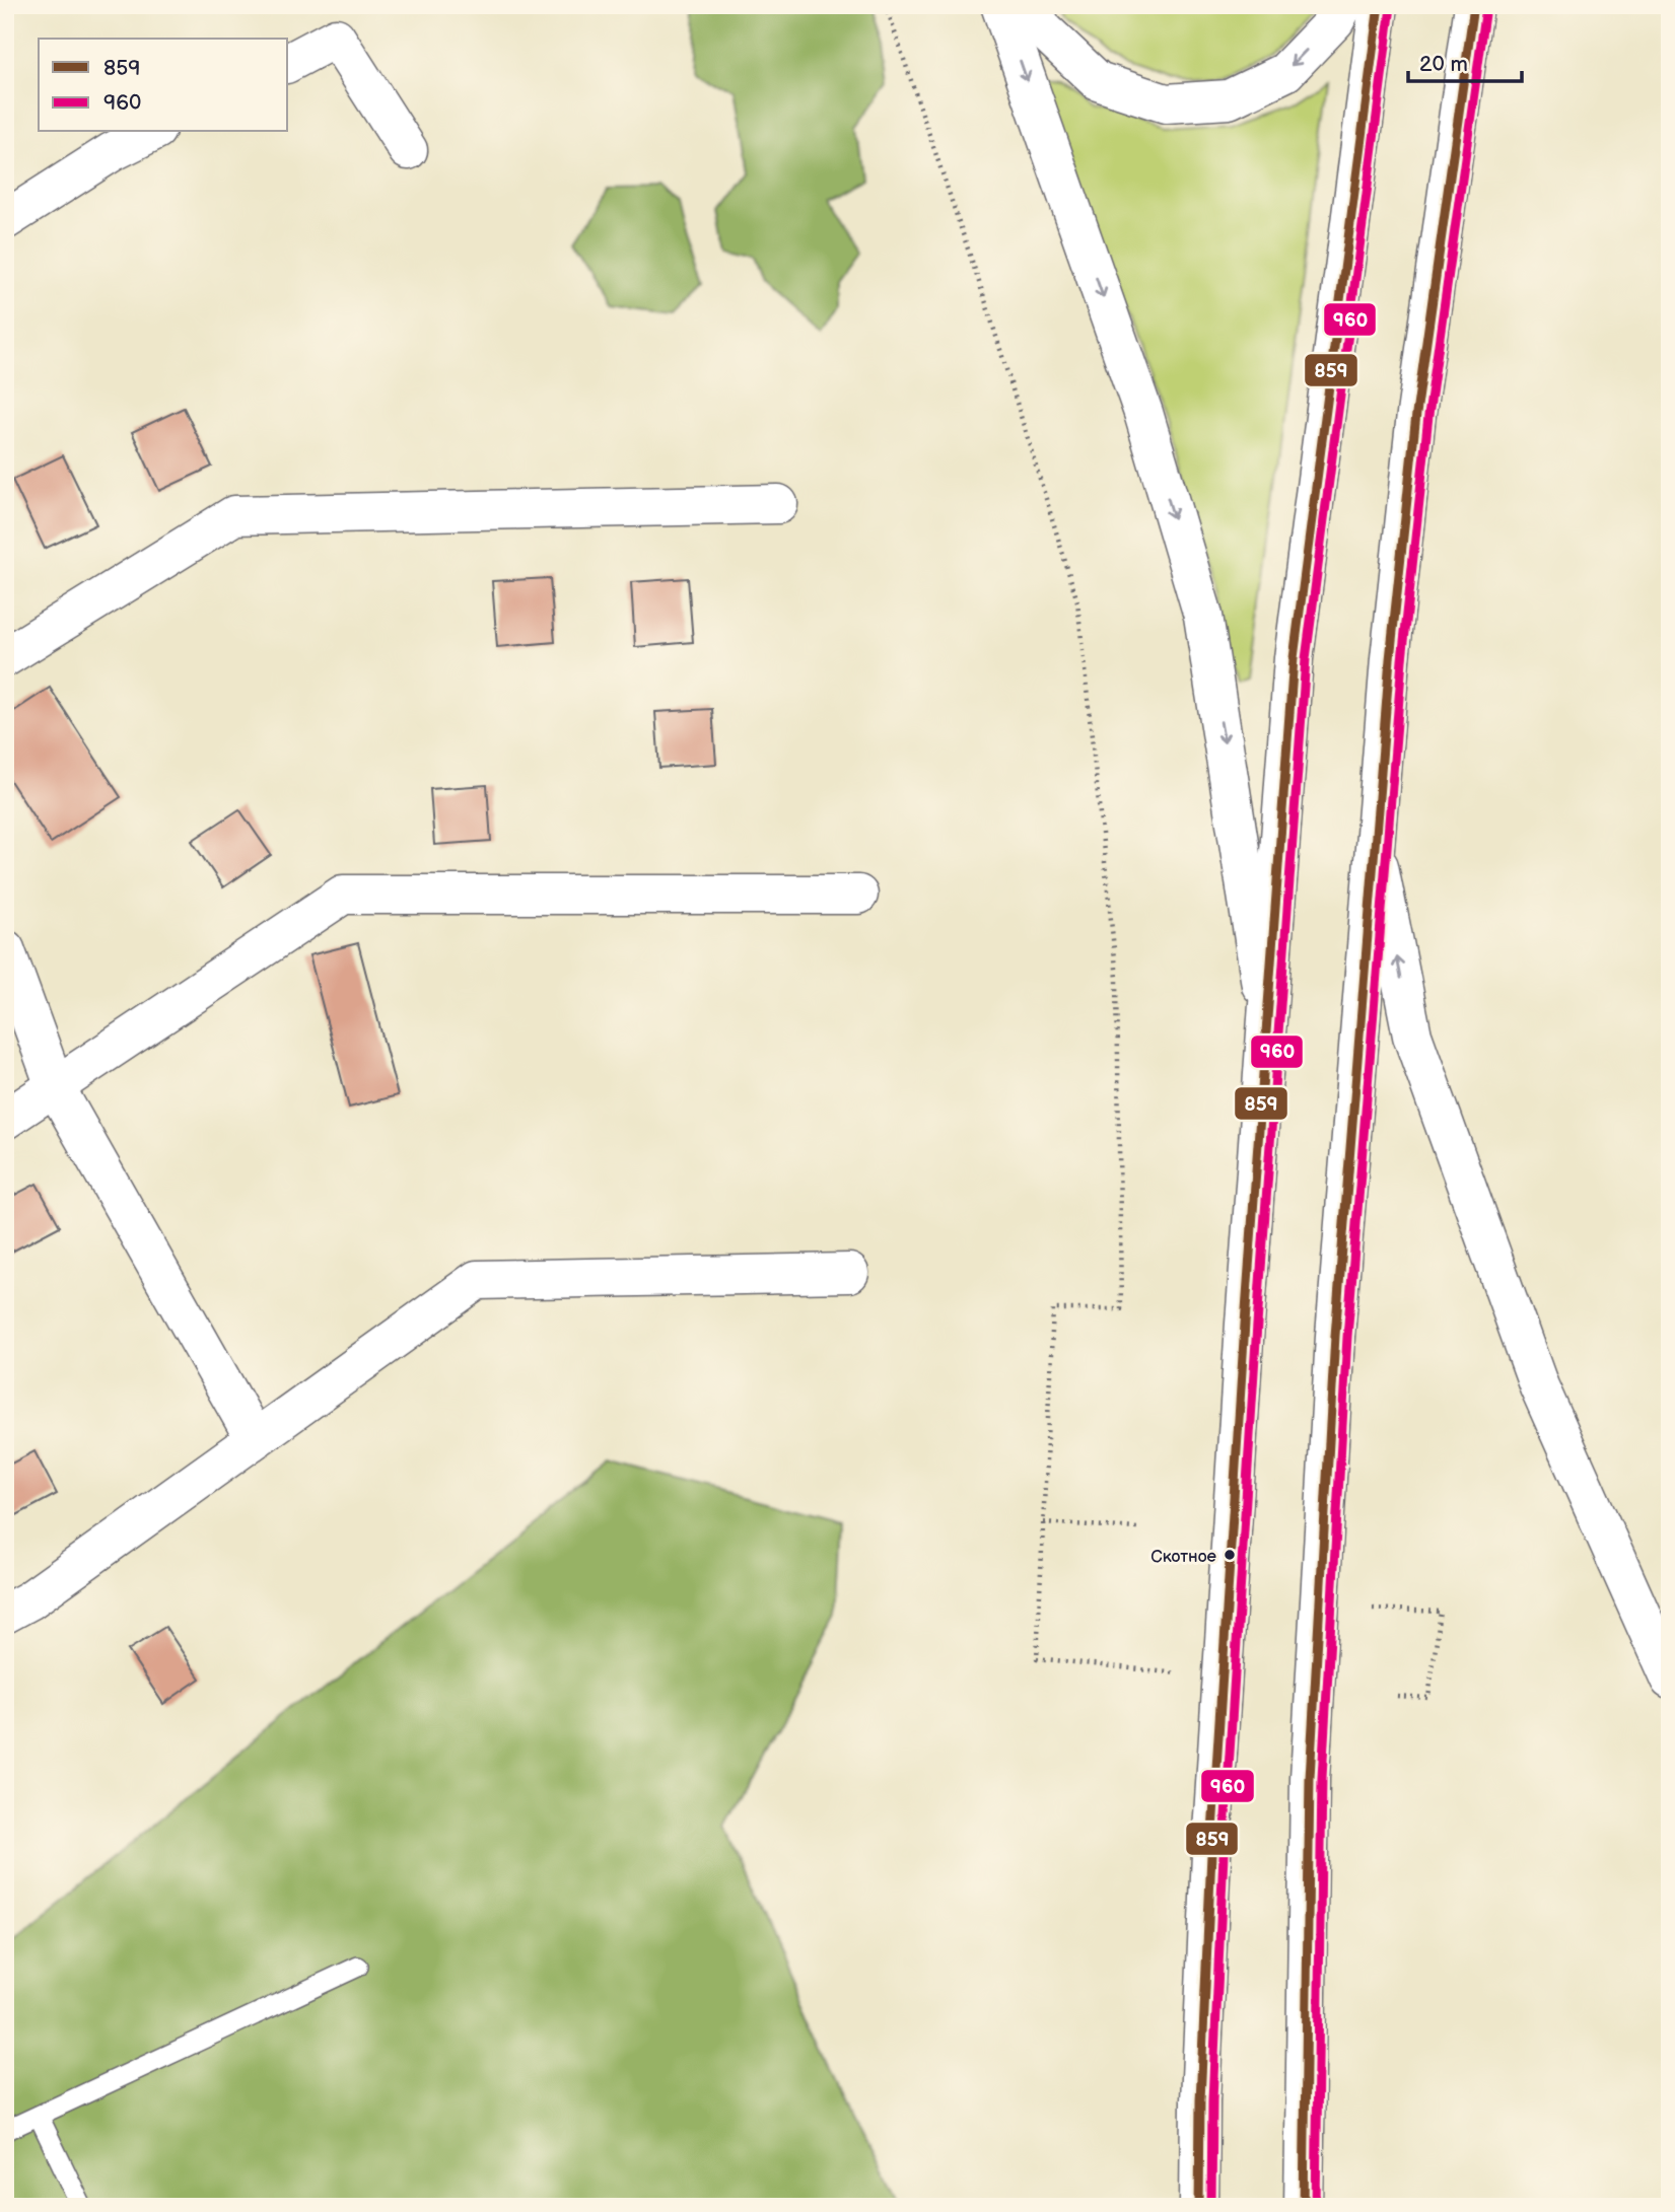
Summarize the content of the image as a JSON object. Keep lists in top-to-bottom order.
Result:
{
  "places": ["Скотное"],
  "lines": ["transit line 859", "transit line 960"],
  "legend": ["859", "960"],
  "scale_bar": "20 m"
}
